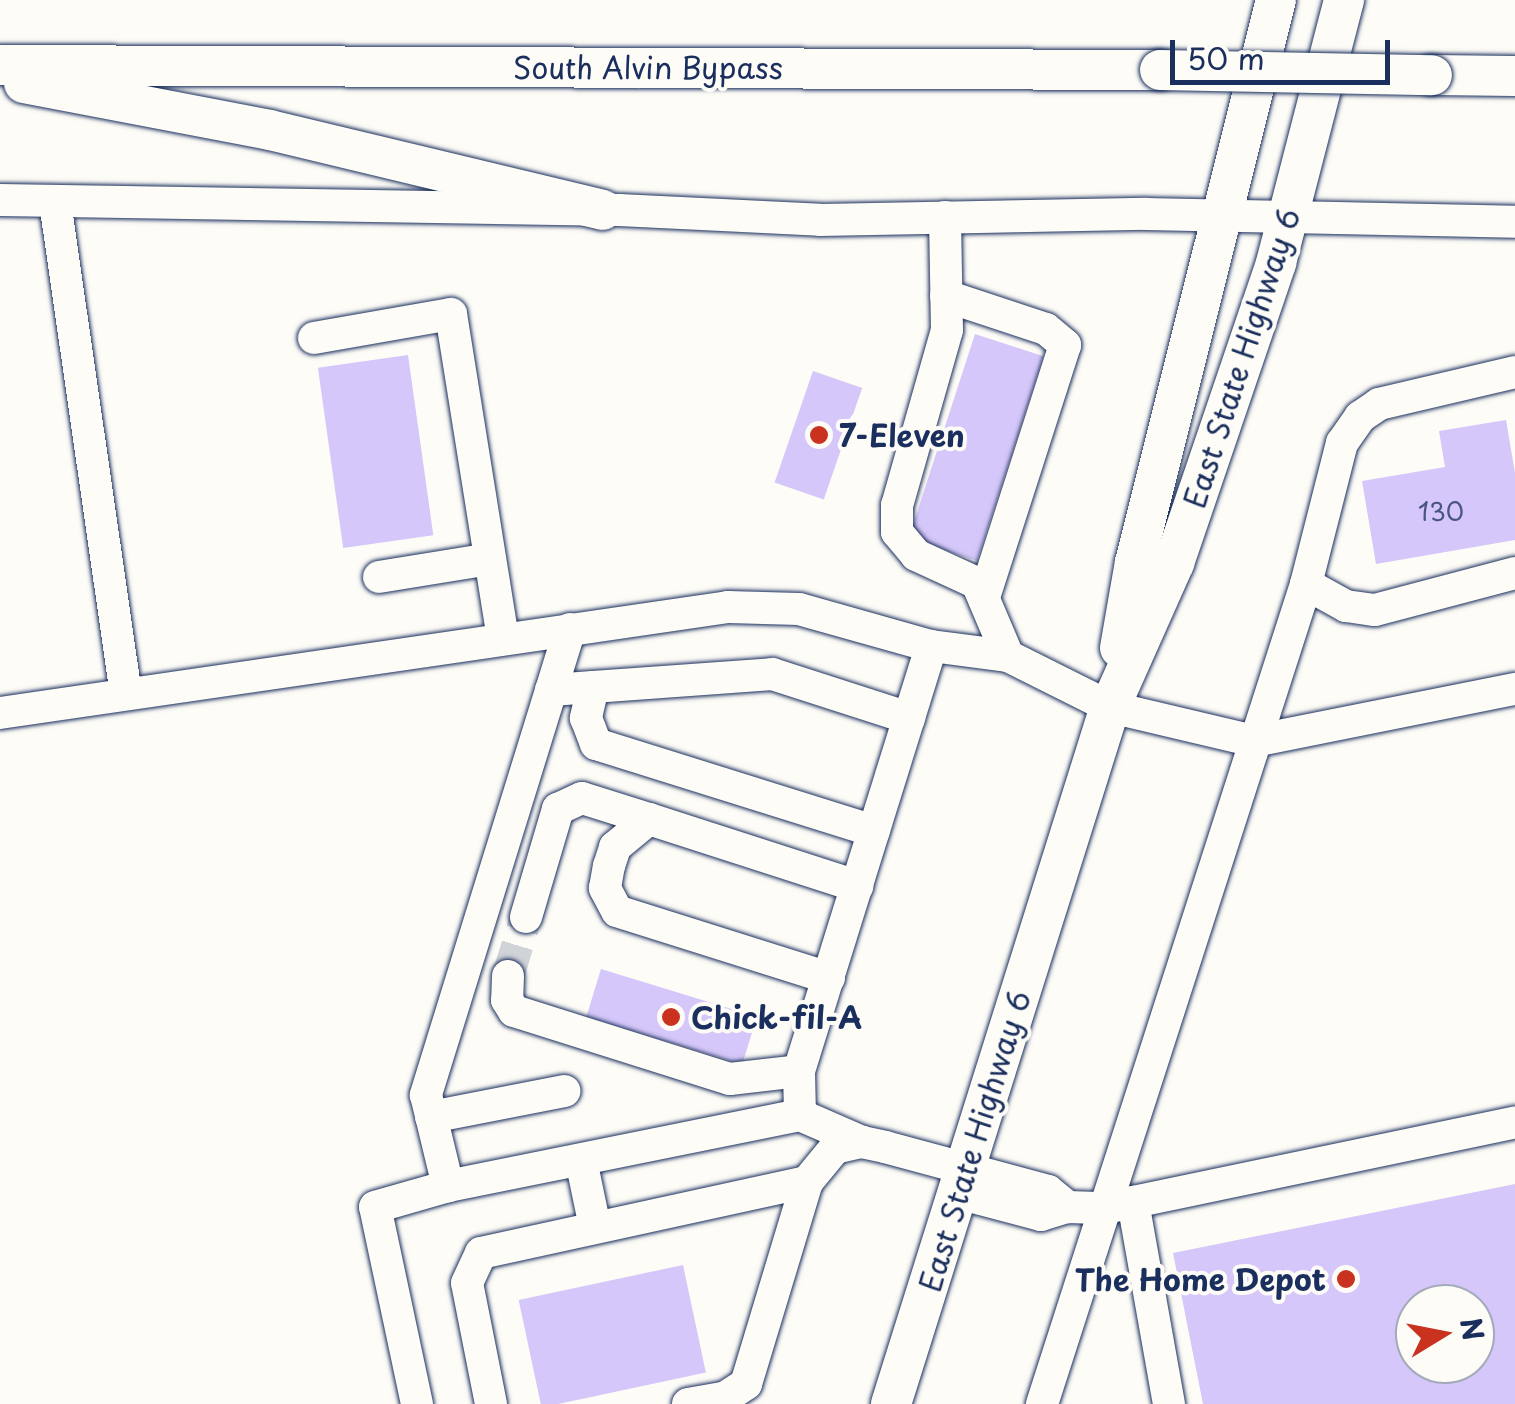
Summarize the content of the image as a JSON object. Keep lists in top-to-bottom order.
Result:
{
  "streets": {
    "main road": ["South Alvin Bypass", "East State Highway 6"]
  },
  "places": ["7-Eleven", "Chick-fil-A", "The Home Depot"],
  "house_numbers": ["130"],
  "scale_bar": "50 m",
  "north": "right"
}
